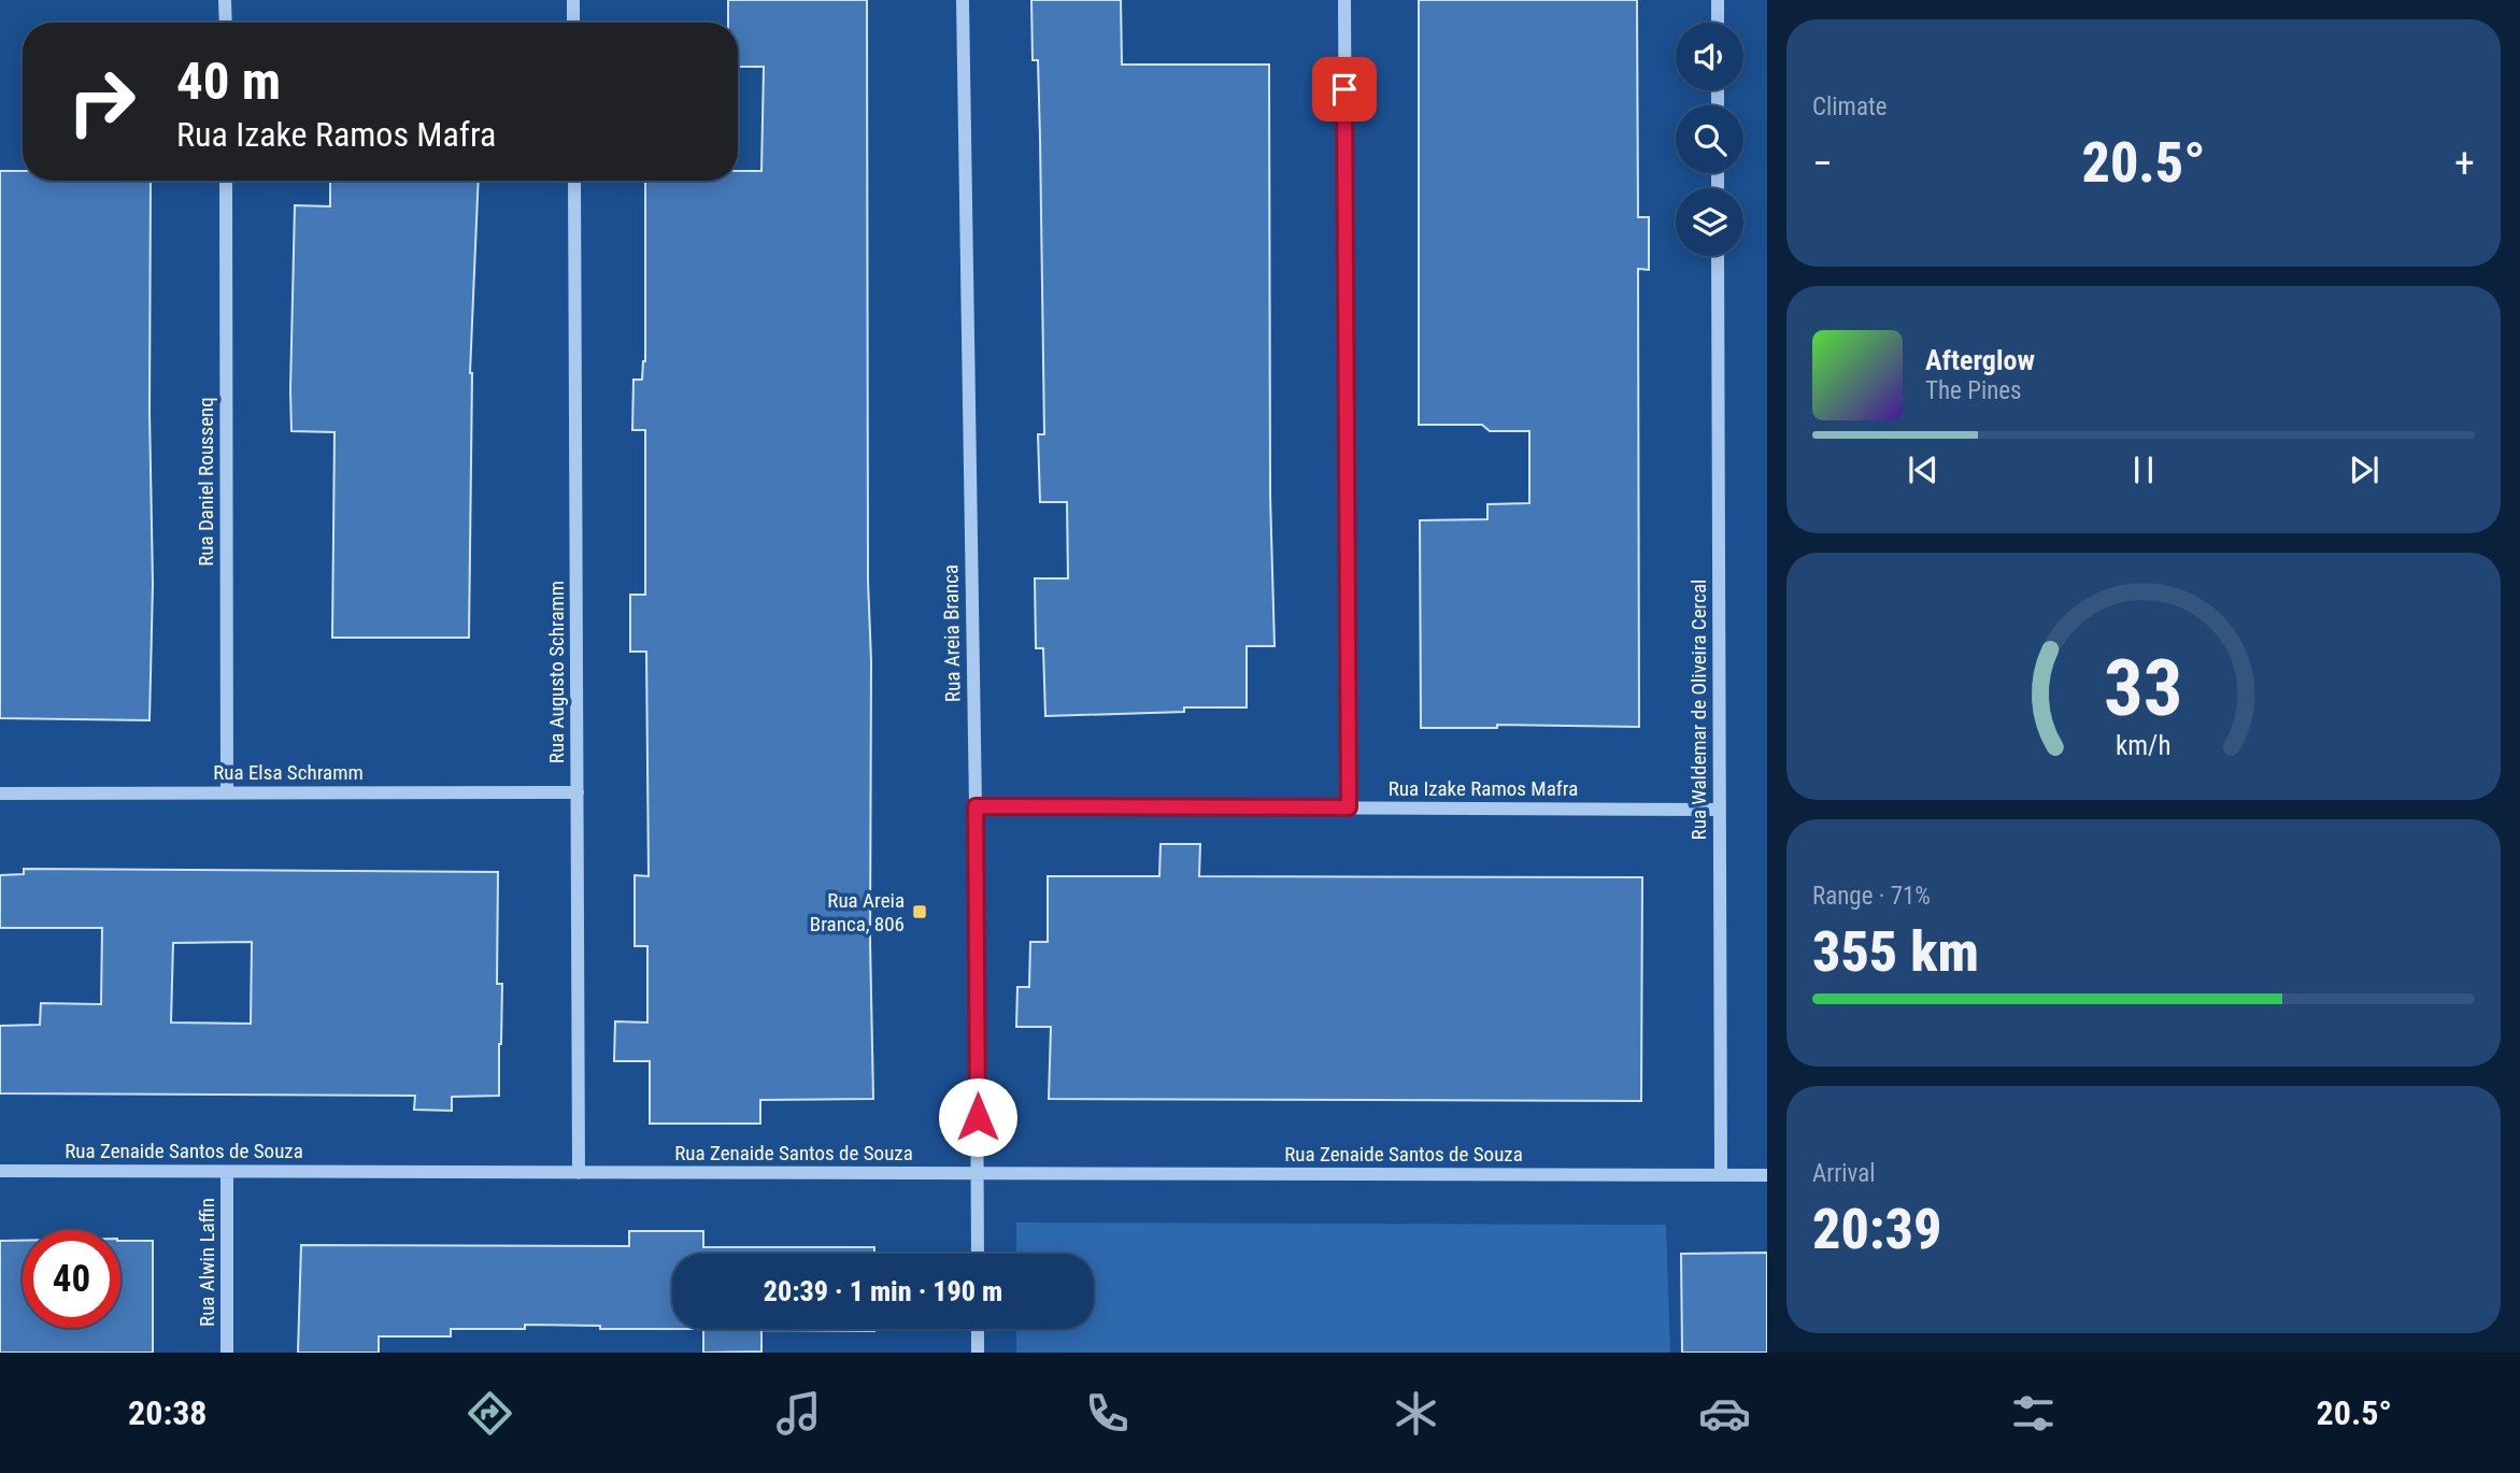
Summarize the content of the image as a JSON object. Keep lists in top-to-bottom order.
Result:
{
  "streets": {
    "street": [
      "Rua Daniel Roussenq",
      "Rua Areia Branca",
      "Rua Augusto Schramm",
      "Rua Waldemar de Oliveira Cercal",
      "Rua Elsa Schramm",
      "Rua Izake Ramos Mafra",
      "Rua Zenaide Santos de Souza",
      "Rua Alwin Laffin"
    ]
  },
  "crossings": [
    ["Rua Daniel Roussenq", "Rua Elsa Schramm"],
    ["Rua Areia Branca", "Rua Izake Ramos Mafra"],
    ["Rua Areia Branca", "Rua Zenaide Santos de Souza"],
    ["Rua Augusto Schramm", "Rua Elsa Schramm"],
    ["Rua Augusto Schramm", "Rua Zenaide Santos de Souza"],
    ["Rua Waldemar de Oliveira Cercal", "Rua Izake Ramos Mafra"],
    ["Rua Waldemar de Oliveira Cercal", "Rua Zenaide Santos de Souza"],
    ["Rua Zenaide Santos de Souza", "Rua Alwin Laffin"]
  ],
  "places": {
    "transit": ["Rua Areia Branca, 806"]
  },
  "page": {
    "tile": [
      "Climate",
      ["Range · 71%", "355 km"],
      ["Arrival", "20:39"]
    ],
    "turn": ["40 m", "Rua Izake Ramos Mafra"],
    "heat": ["−", "20.5°", "+"],
    "song": ["Afterglow", "The Pines"],
    "limit": "40",
    "trip": "20:39 · 1 min · 190 m",
    "tabs": ["20:38", "20.5°"],
    "gauge": ["33", "km/h"]
  }
}
